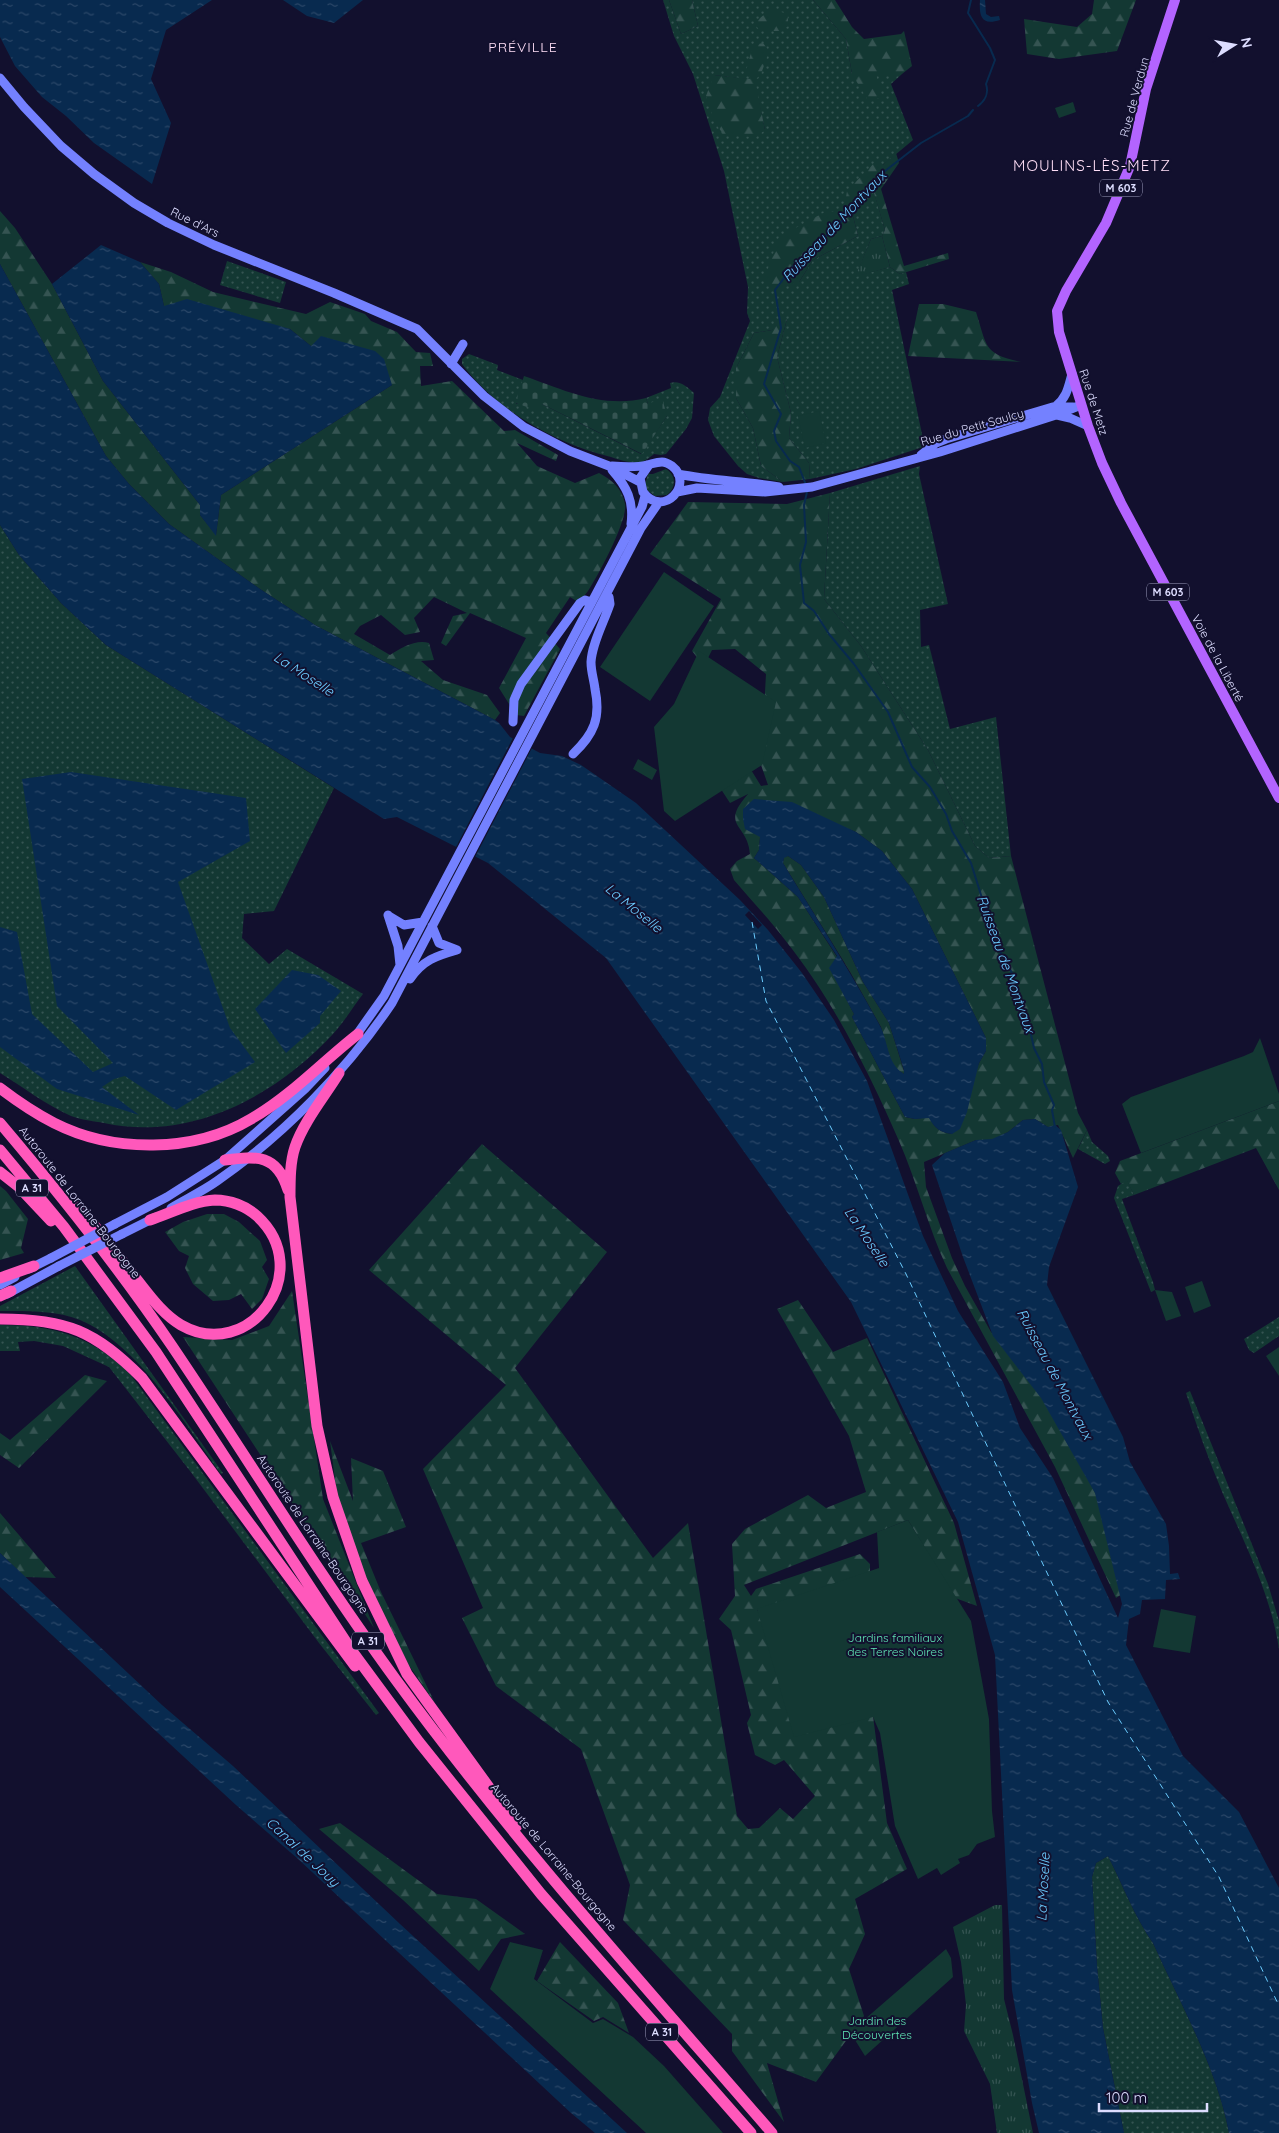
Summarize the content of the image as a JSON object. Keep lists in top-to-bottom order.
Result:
{
  "streets": {
    "highway": ["A 31", "Autoroute de Lorraine-Bourgogne"],
    "main road": [
      "Rue de Verdun",
      "M 603",
      "Rue d'Ars",
      "Rue de Metz",
      "Rue du Petit Saulcy",
      "Voie de la Liberté"
    ]
  },
  "crossings": [
    ["Rue de Verdun", "Rue de Metz"],
    ["Rue de Metz", "Rue du Petit Saulcy"],
    ["Rue de Metz", "Voie de la Liberté"]
  ],
  "districts": ["PRÉVILLE", "MOULINS-LÈS-METZ"],
  "water": ["Ruisseau de Montvaux", "La Moselle", "Canal de Jouy"],
  "parks": ["Jardins familiaux des Terres Noires", "Jardin des Découvertes"],
  "scale_bar": "100 m",
  "north": "right"
}
